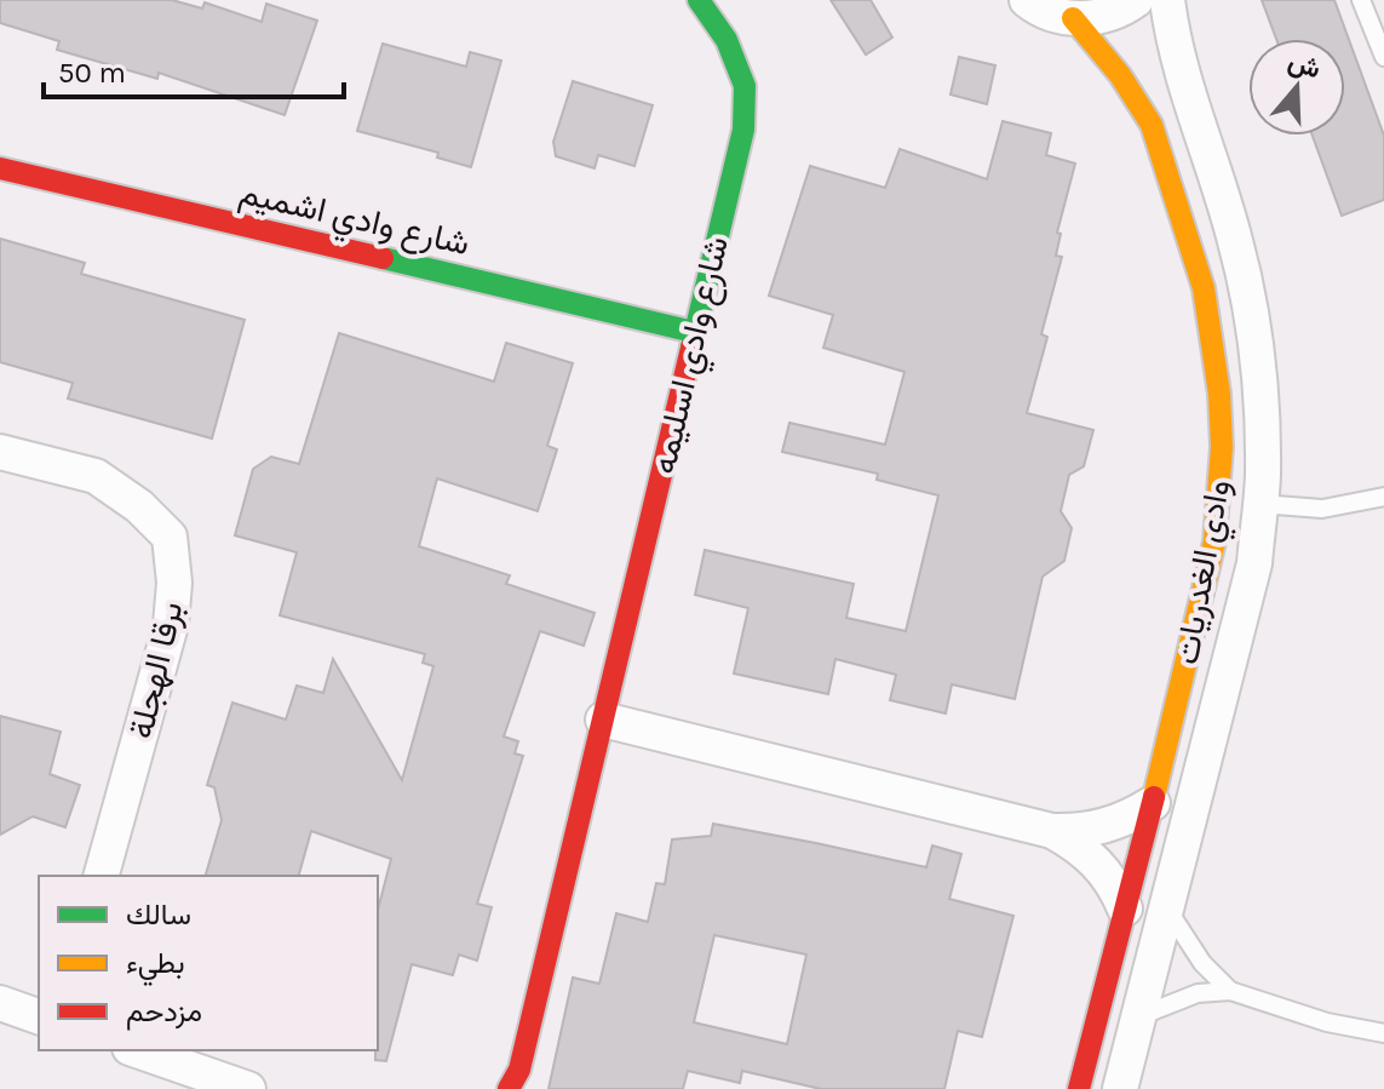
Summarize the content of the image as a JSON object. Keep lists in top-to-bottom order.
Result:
{
  "streets": {
    "street": [
      "شارع وادي اشميم",
      "شارع وادي اسليمه",
      "وادي الغدريات",
      "برقا الهجلة"
    ]
  },
  "crossings": [
    ["شارع وادي اشميم", "شارع وادي اسليمه"]
  ],
  "legend": ["سالك", "بطيء", "مزدحم"],
  "scale_bar": "50 m",
  "north": "top"
}
